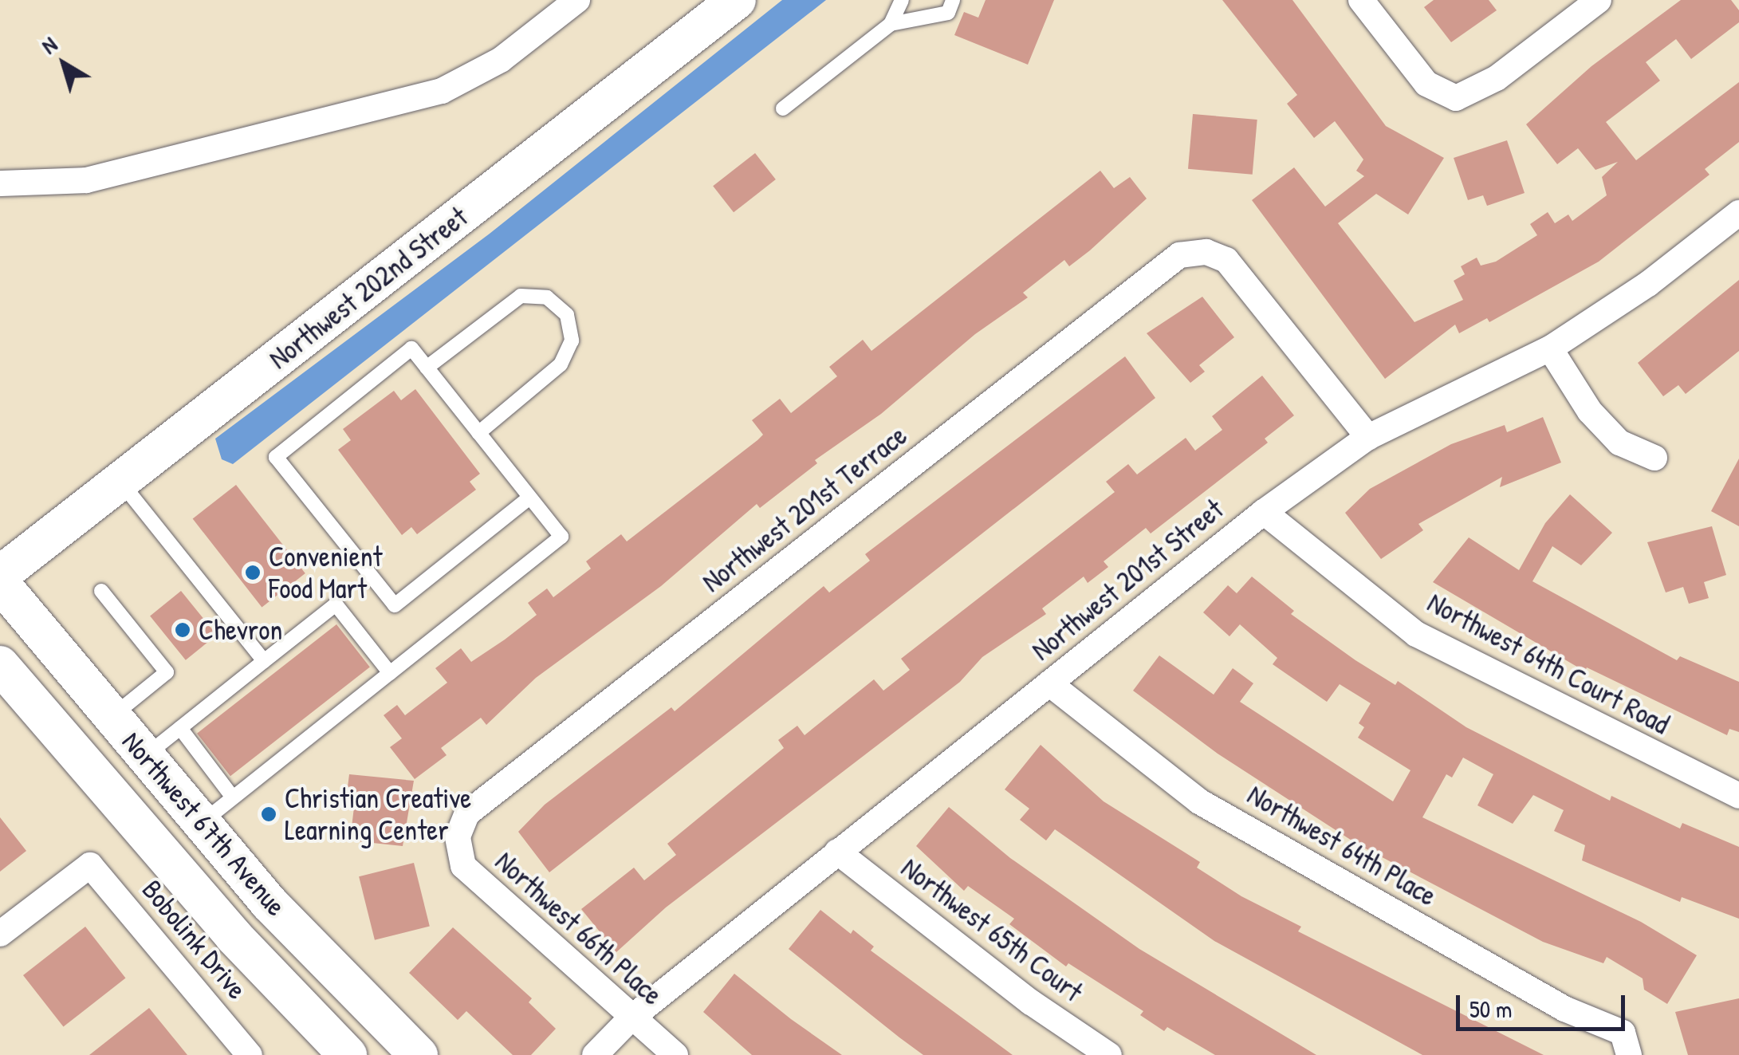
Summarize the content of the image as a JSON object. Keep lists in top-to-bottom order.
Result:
{
  "streets": {
    "main road": ["Northwest 202nd Street", "Northwest 67th Avenue"],
    "street": [
      "Northwest 201st Terrace",
      "Northwest 201st Street",
      "Northwest 64th Court Road",
      "Northwest 64th Place",
      "Northwest 66th Place",
      "Northwest 65th Court",
      "Bobolink Drive"
    ]
  },
  "crossings": [
    ["Northwest 201st Terrace", "Northwest 201st Street"],
    ["Northwest 201st Terrace", "Northwest 66th Place"],
    ["Northwest 201st Street", "Northwest 64th Court Road"],
    ["Northwest 201st Street", "Northwest 64th Place"],
    ["Northwest 201st Street", "Northwest 66th Place"],
    ["Northwest 201st Street", "Northwest 65th Court"]
  ],
  "places": ["Convenient Food Mart", "Chevron", "Christian Creative Learning Center"],
  "scale_bar": "50 m",
  "north": "top left"
}
